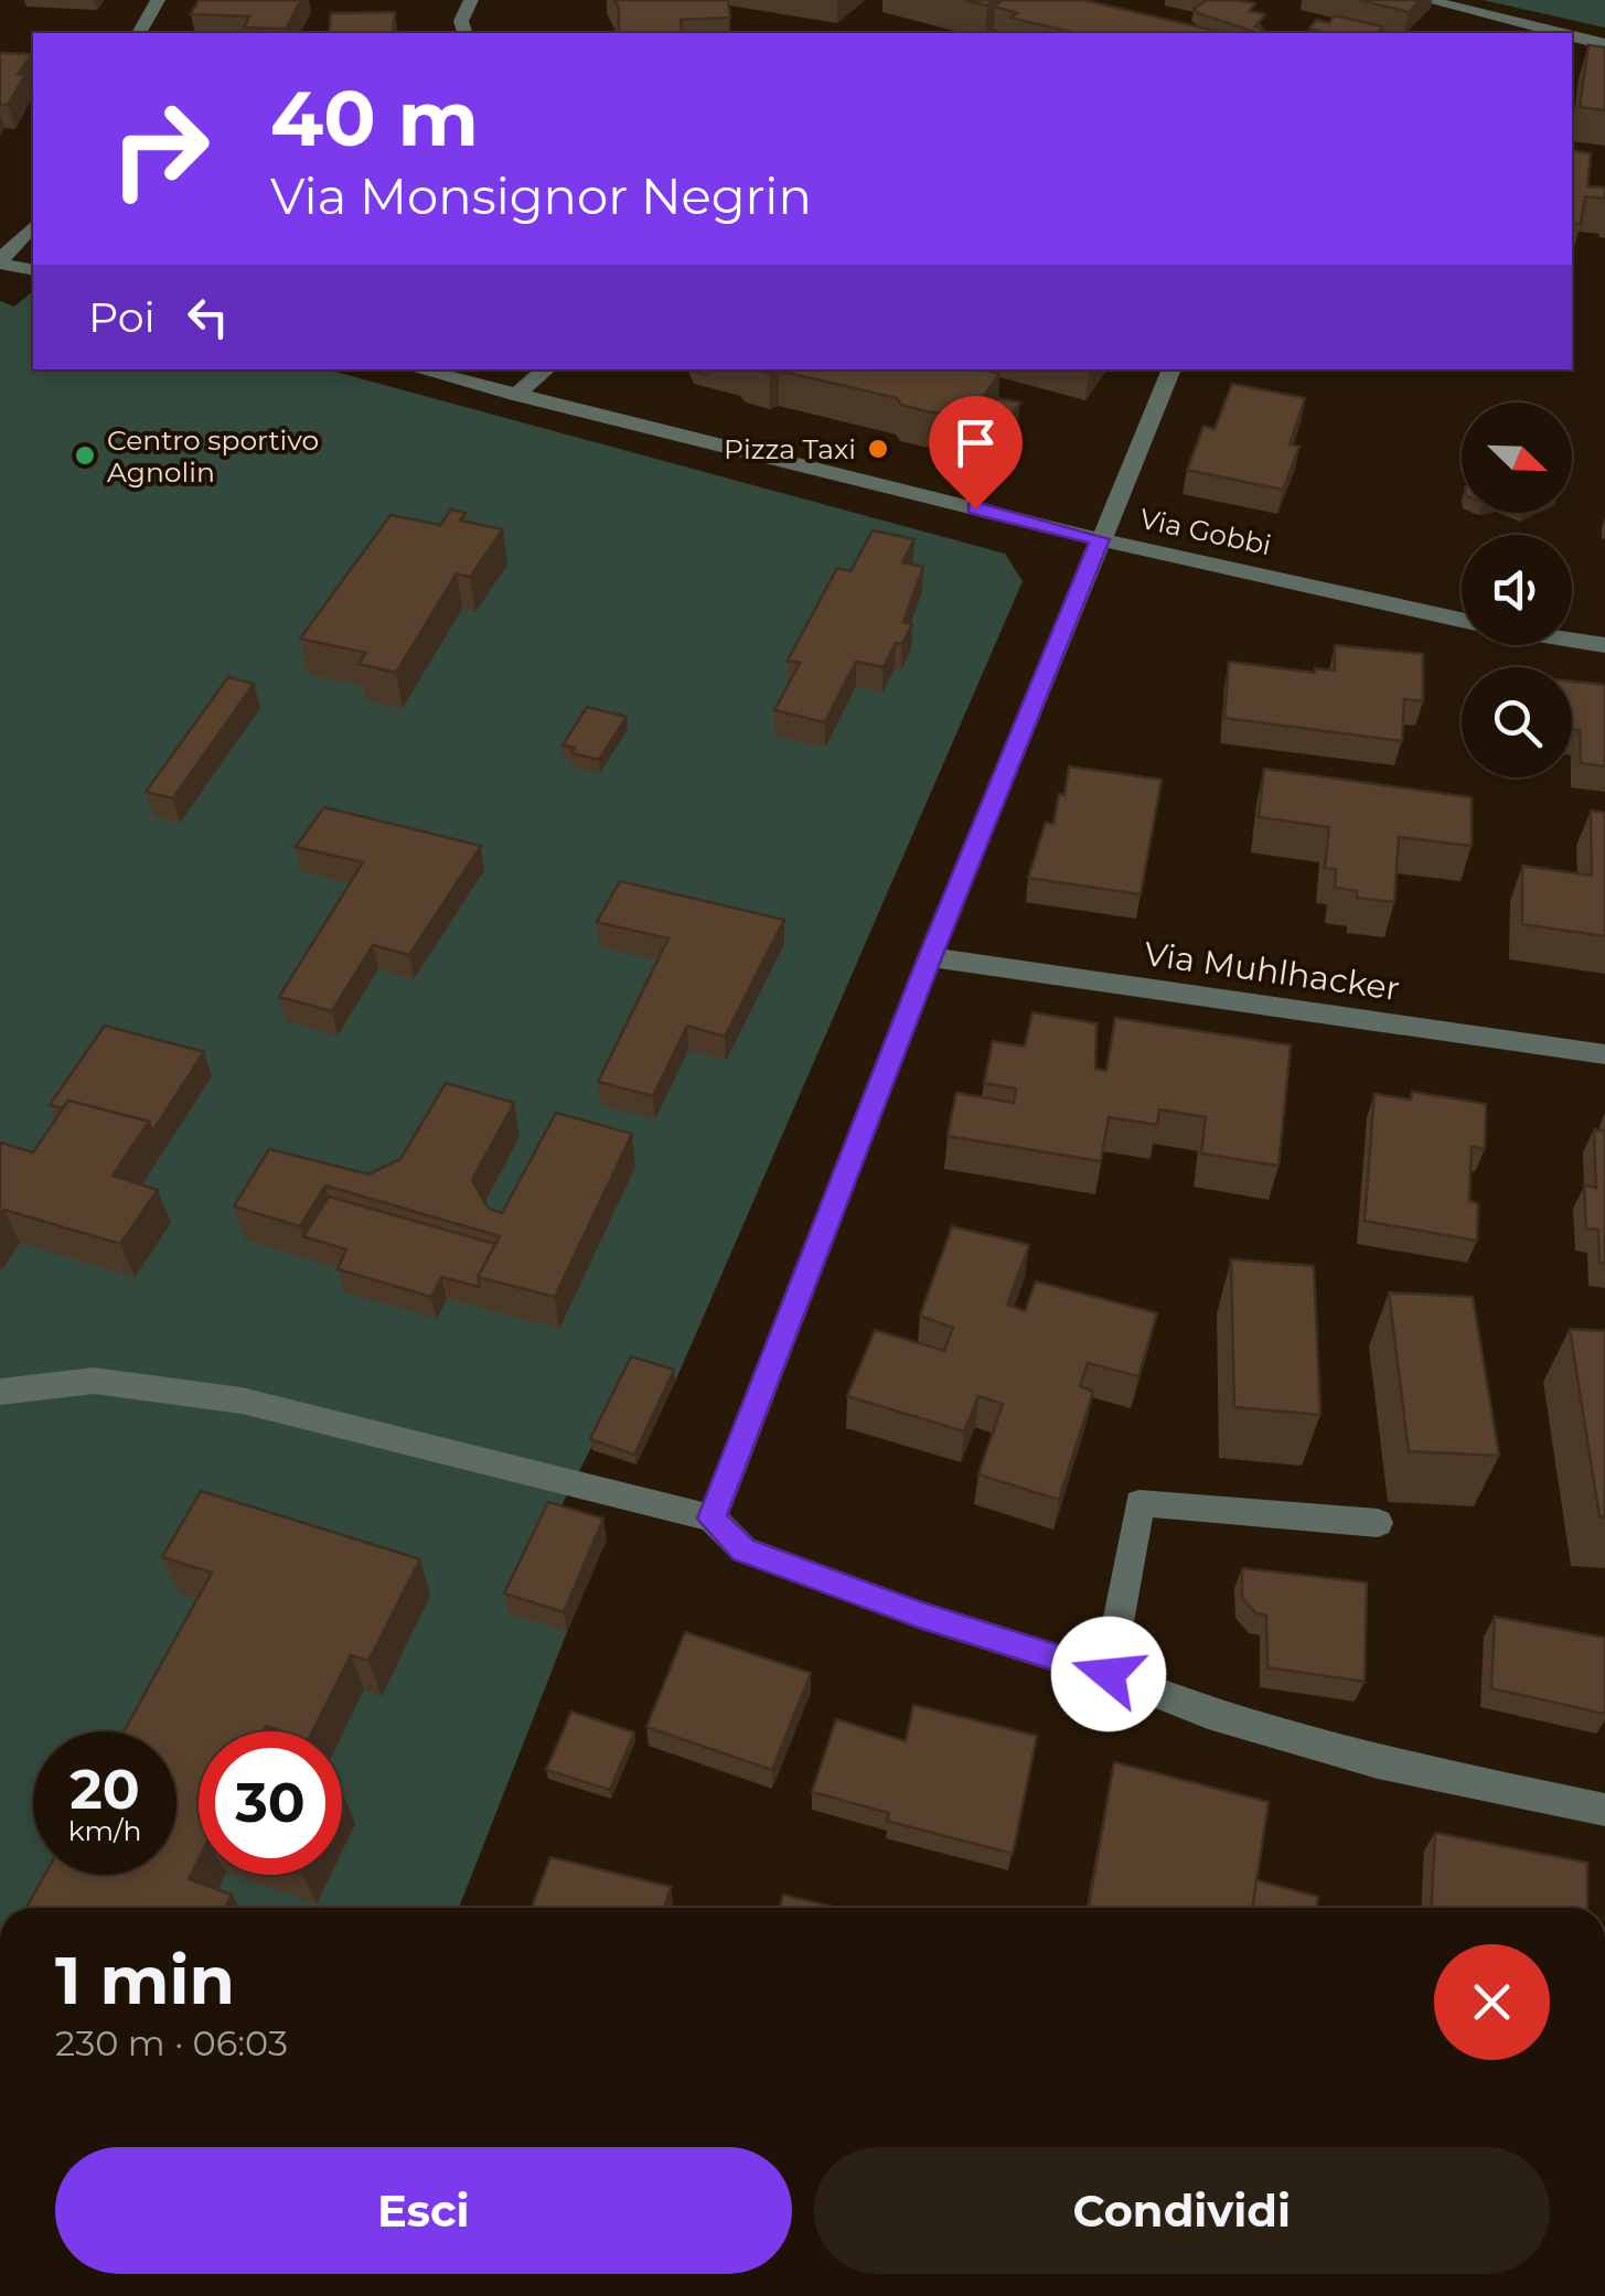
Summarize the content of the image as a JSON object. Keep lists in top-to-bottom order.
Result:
{
  "streets": {
    "street": ["Via Gobbi", "Via Muhlhacker"]
  },
  "places": ["Pizza Taxi", "Centro sportivo Agnolin"],
  "north": "bottom right",
  "page": {
    "turn": ["40 m", "Via Monsignor Negrin"],
    "then": "Poi",
    "speed": "20 km/h",
    "limit": "30",
    "heading": ["1 min", "230 m · 06:03"],
    "buttons": ["Esci", "Condividi"]
  }
}
